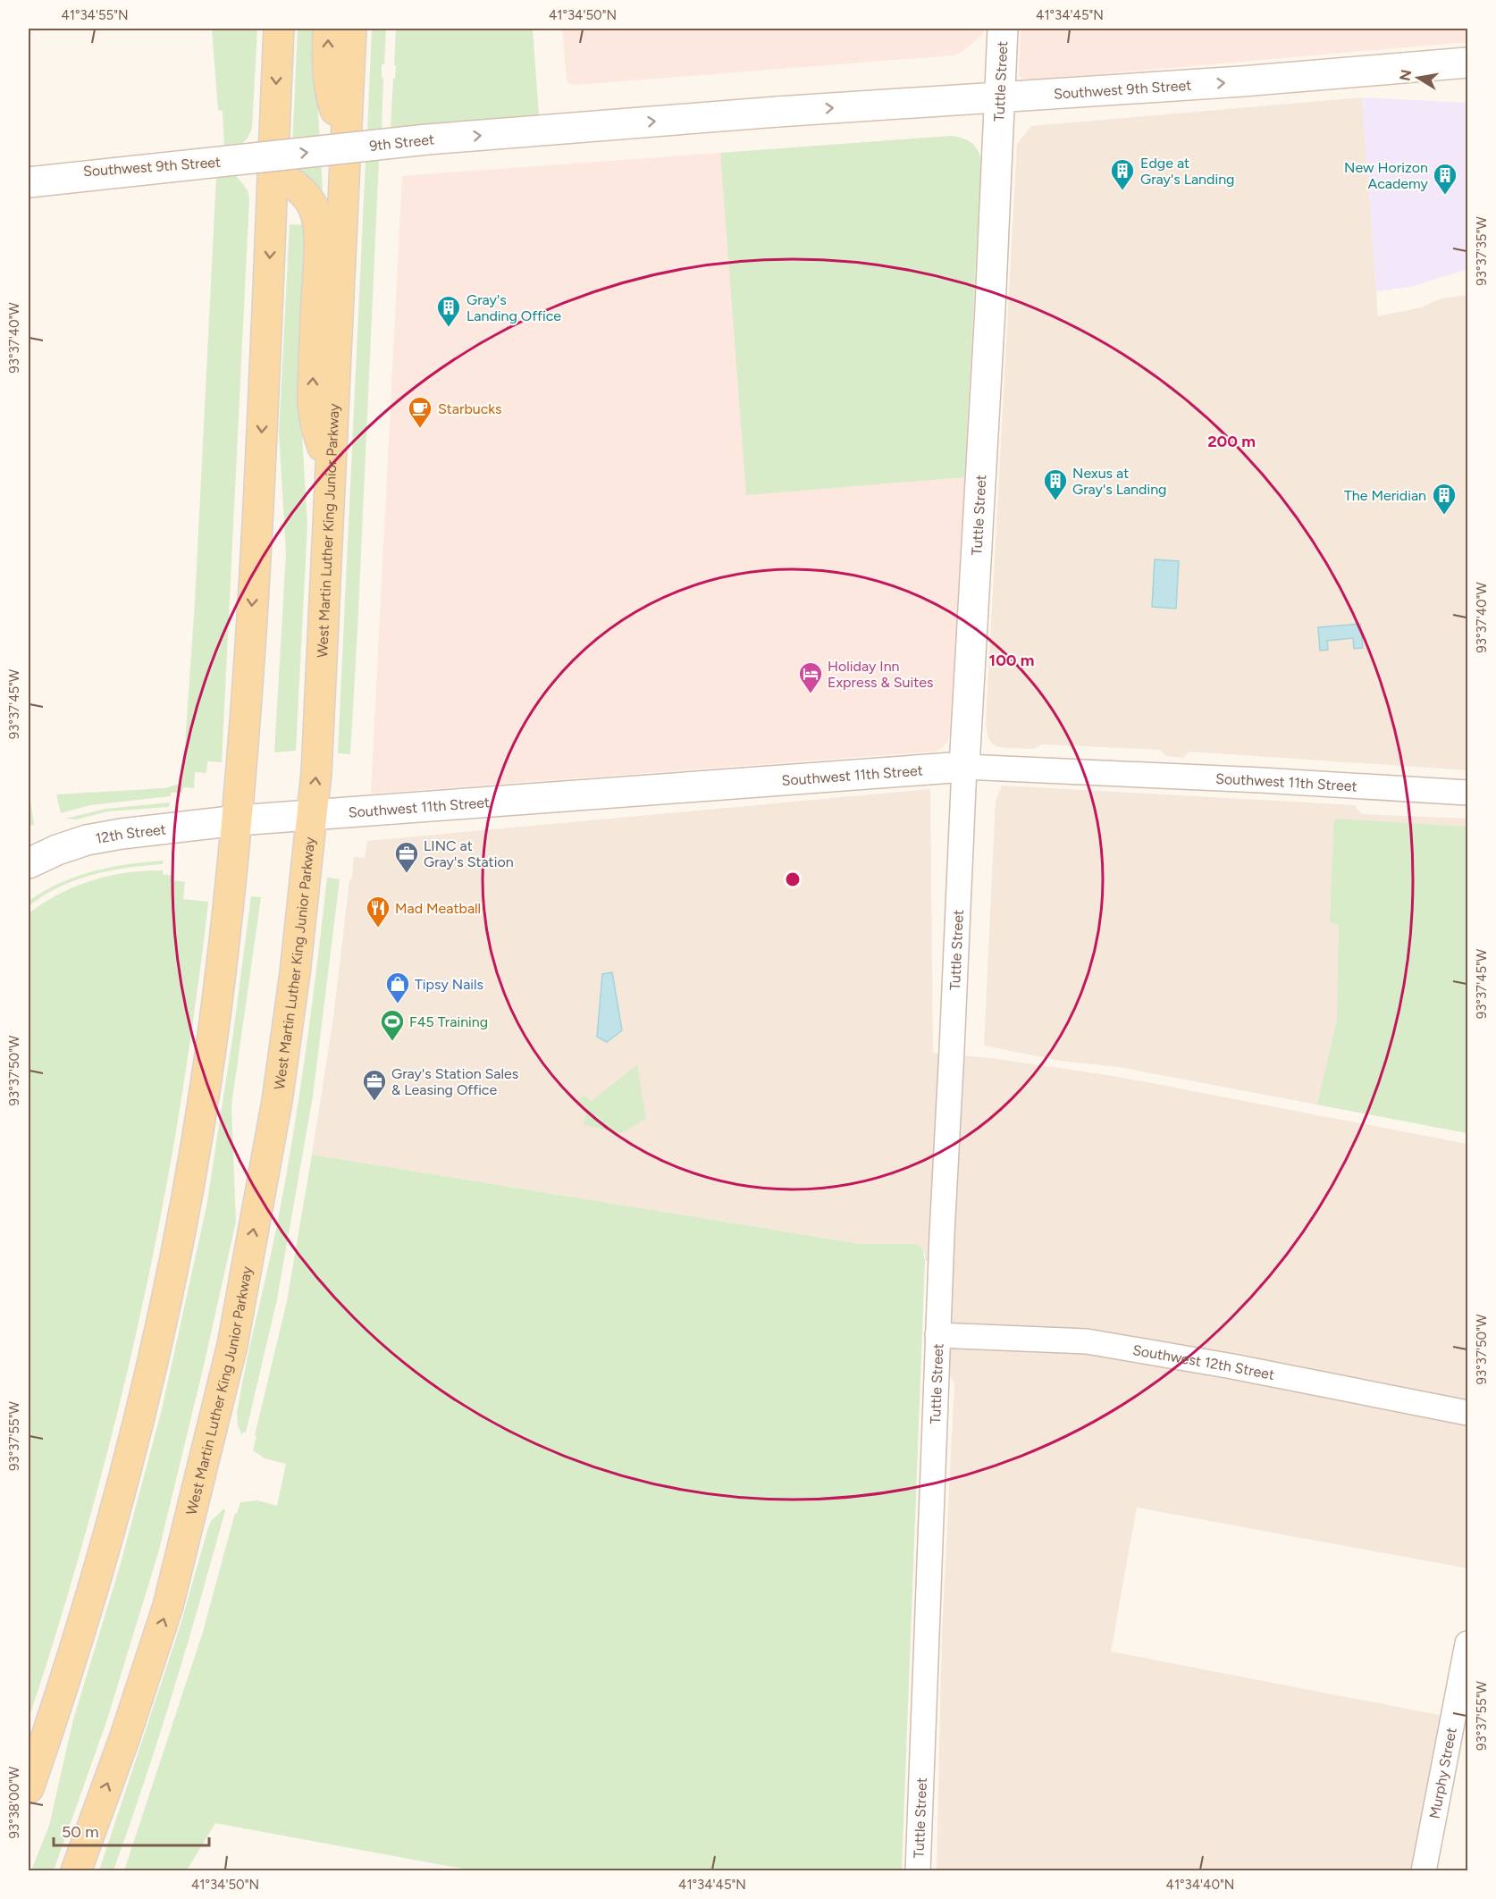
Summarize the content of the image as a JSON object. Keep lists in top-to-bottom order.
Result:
{
  "streets": {
    "main road": ["West Martin Luther King Junior Parkway"],
    "street": [
      "Tuttle Street",
      "Southwest 9th Street",
      "9th Street",
      "Southwest 11th Street",
      "12th Street",
      "Southwest 12th Street",
      "Murphy Street"
    ]
  },
  "crossings": [
    ["Tuttle Street", "Southwest 9th Street"],
    ["Tuttle Street", "Southwest 11th Street"],
    ["Tuttle Street", "Southwest 12th Street"],
    ["Southwest 9th Street", "9th Street"],
    ["West Martin Luther King Junior Parkway", "Southwest 11th Street"],
    ["Southwest 11th Street", "12th Street"]
  ],
  "one_way": ["Southwest 9th Street", "9th Street"],
  "places": {
    "building": [
      "Edge at Gray's Landing",
      "New Horizon Academy",
      "Gray's Landing Office",
      "Nexus at Gray's Landing",
      "The Meridian"
    ],
    "cafe": ["Starbucks"],
    "hotel": ["Holiday Inn Express & Suites"],
    "office": ["LINC at Gray's Station", "Gray's Station Sales & Leasing Office"],
    "restaurant": ["Mad Meatball"],
    "shop": ["Tipsy Nails"],
    "sports": ["F45 Training"]
  },
  "scale_bar": "50 m",
  "north": "left",
  "coordinates": [
    "41°34'55\"N",
    "41°34'50\"N",
    "41°34'45\"N",
    "93°37'35\"W",
    "93°37'40\"W",
    "93°37'45\"W",
    "93°37'50\"W",
    "93°37'55\"W",
    "93°38'00\"W",
    "41°34'40\"N"
  ],
  "rings": ["200 m", "100 m"]
}
